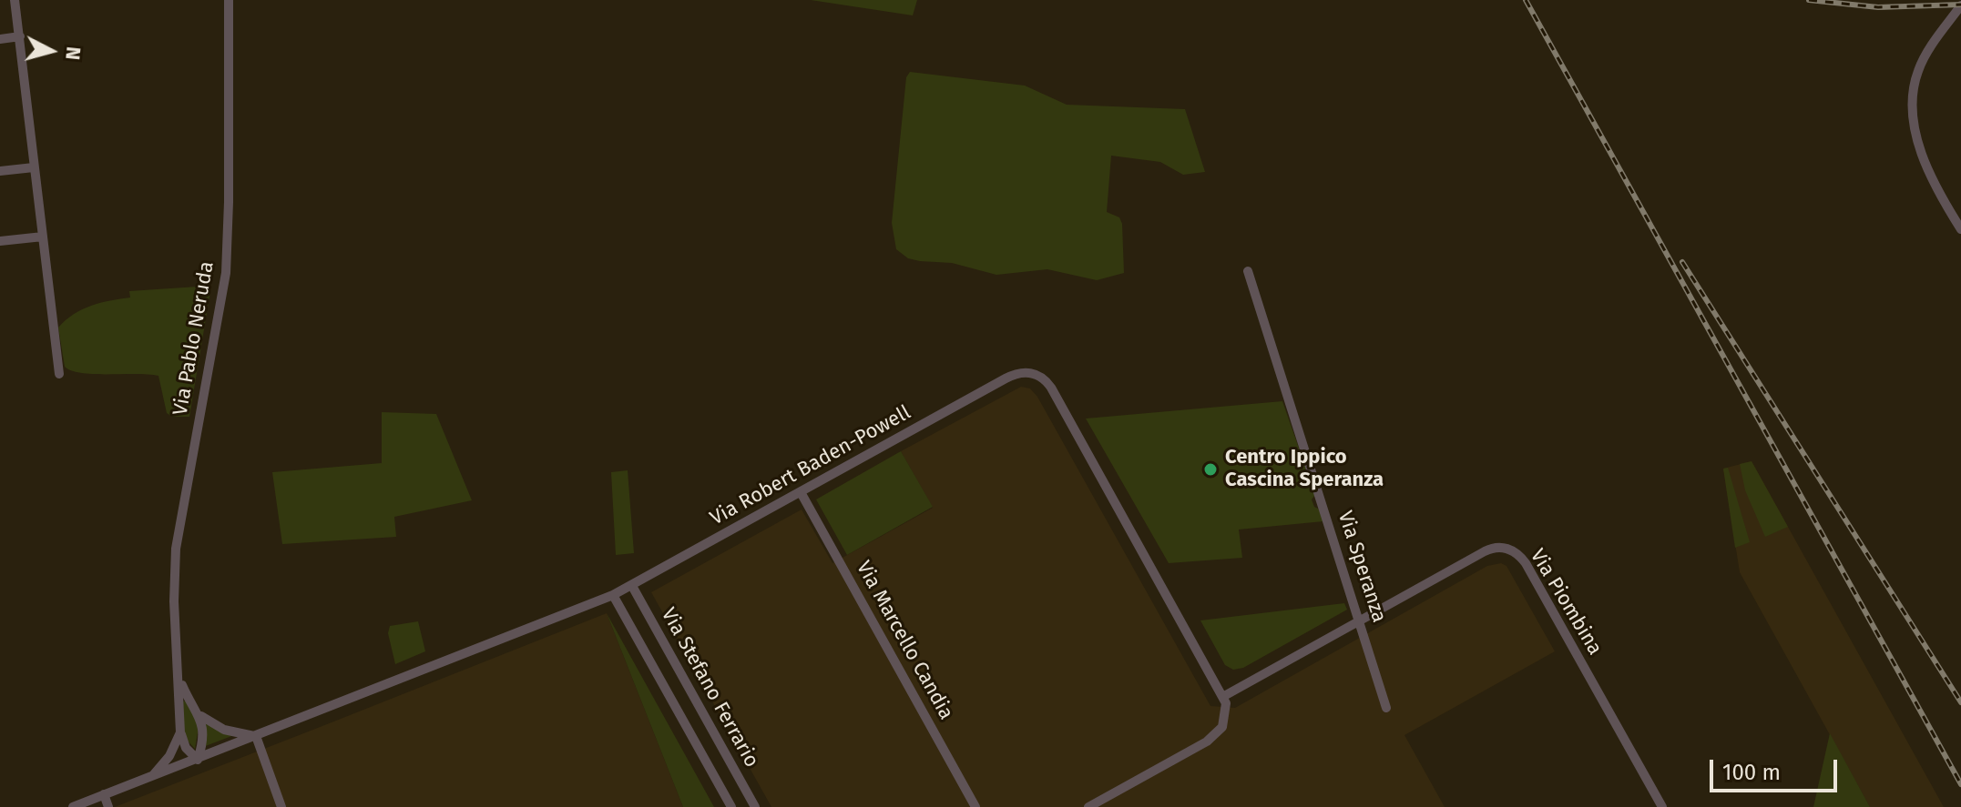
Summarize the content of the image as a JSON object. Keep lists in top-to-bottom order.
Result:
{
  "streets": {
    "street": [
      "Via Pablo Neruda",
      "Via Robert Baden-Powell",
      "Via Speranza",
      "Via Piombina",
      "Via Marcello Candia",
      "Via Stefano Ferrario"
    ]
  },
  "crossings": [
    ["Via Robert Baden-Powell", "Via Piombina"],
    ["Via Robert Baden-Powell", "Via Marcello Candia"],
    ["Via Robert Baden-Powell", "Via Stefano Ferrario"],
    ["Via Speranza", "Via Piombina"]
  ],
  "places": ["Centro Ippico Cascina Speranza"],
  "scale_bar": "100 m",
  "north": "right"
}
